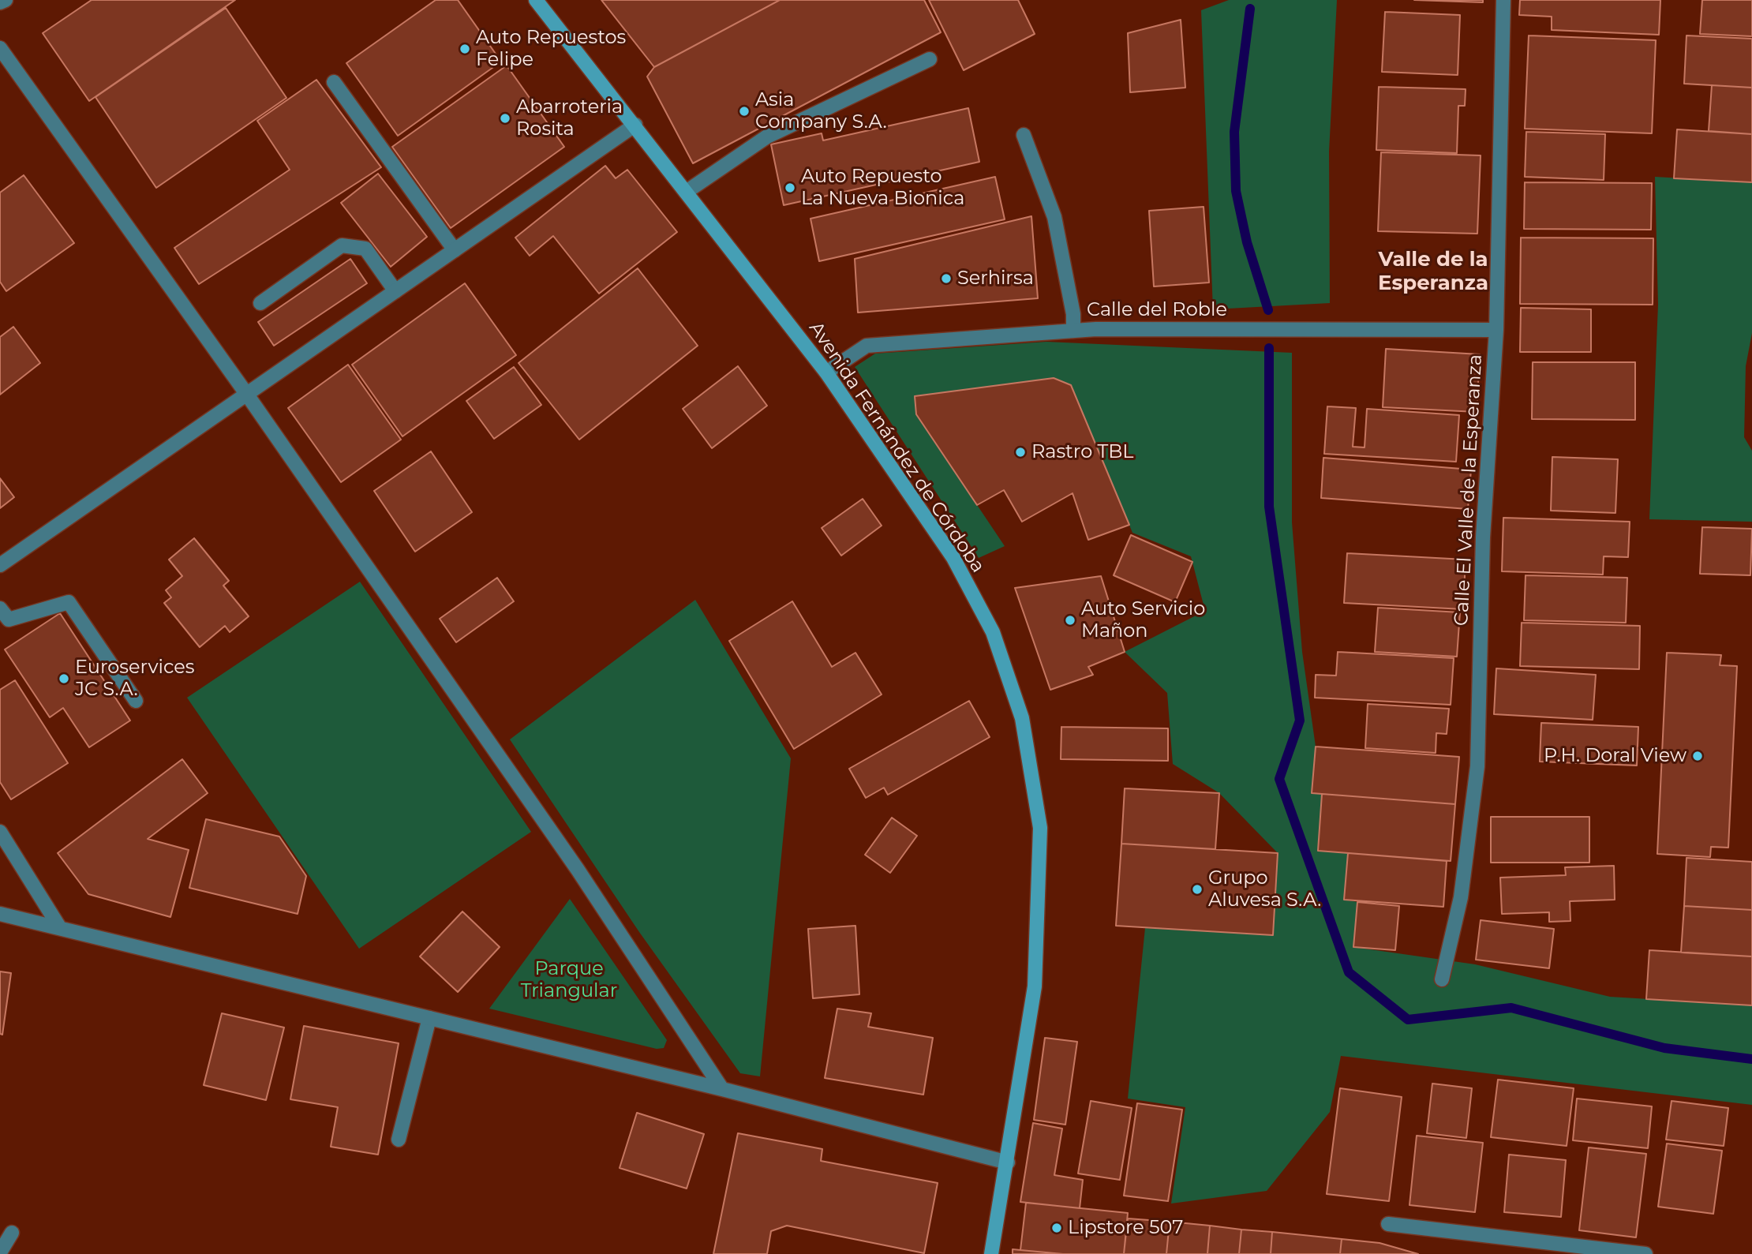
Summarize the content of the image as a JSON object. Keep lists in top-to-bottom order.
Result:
{
  "streets": {
    "main road": ["Avenida Fernández de Córdoba"],
    "street": ["Calle del Roble", "Calle El Valle de la Esperanza"]
  },
  "crossings": [
    ["Calle del Roble", "Avenida Fernández de Córdoba"],
    ["Calle del Roble", "Calle El Valle de la Esperanza"]
  ],
  "districts": ["Valle de la Esperanza"],
  "parks": ["Parque Triangular"],
  "places": [
    "Auto Repuestos Felipe",
    "Asia Company S.A.",
    "Abarroteria Rosita",
    "Auto Repuesto La Nueva Bionica",
    "Serhirsa",
    "Rastro TBL",
    "Auto Servicio Mañon",
    "Euroservices JC S.A.",
    "P.H. Doral View",
    "Grupo Aluvesa S.A.",
    "Lipstore 507"
  ]
}
